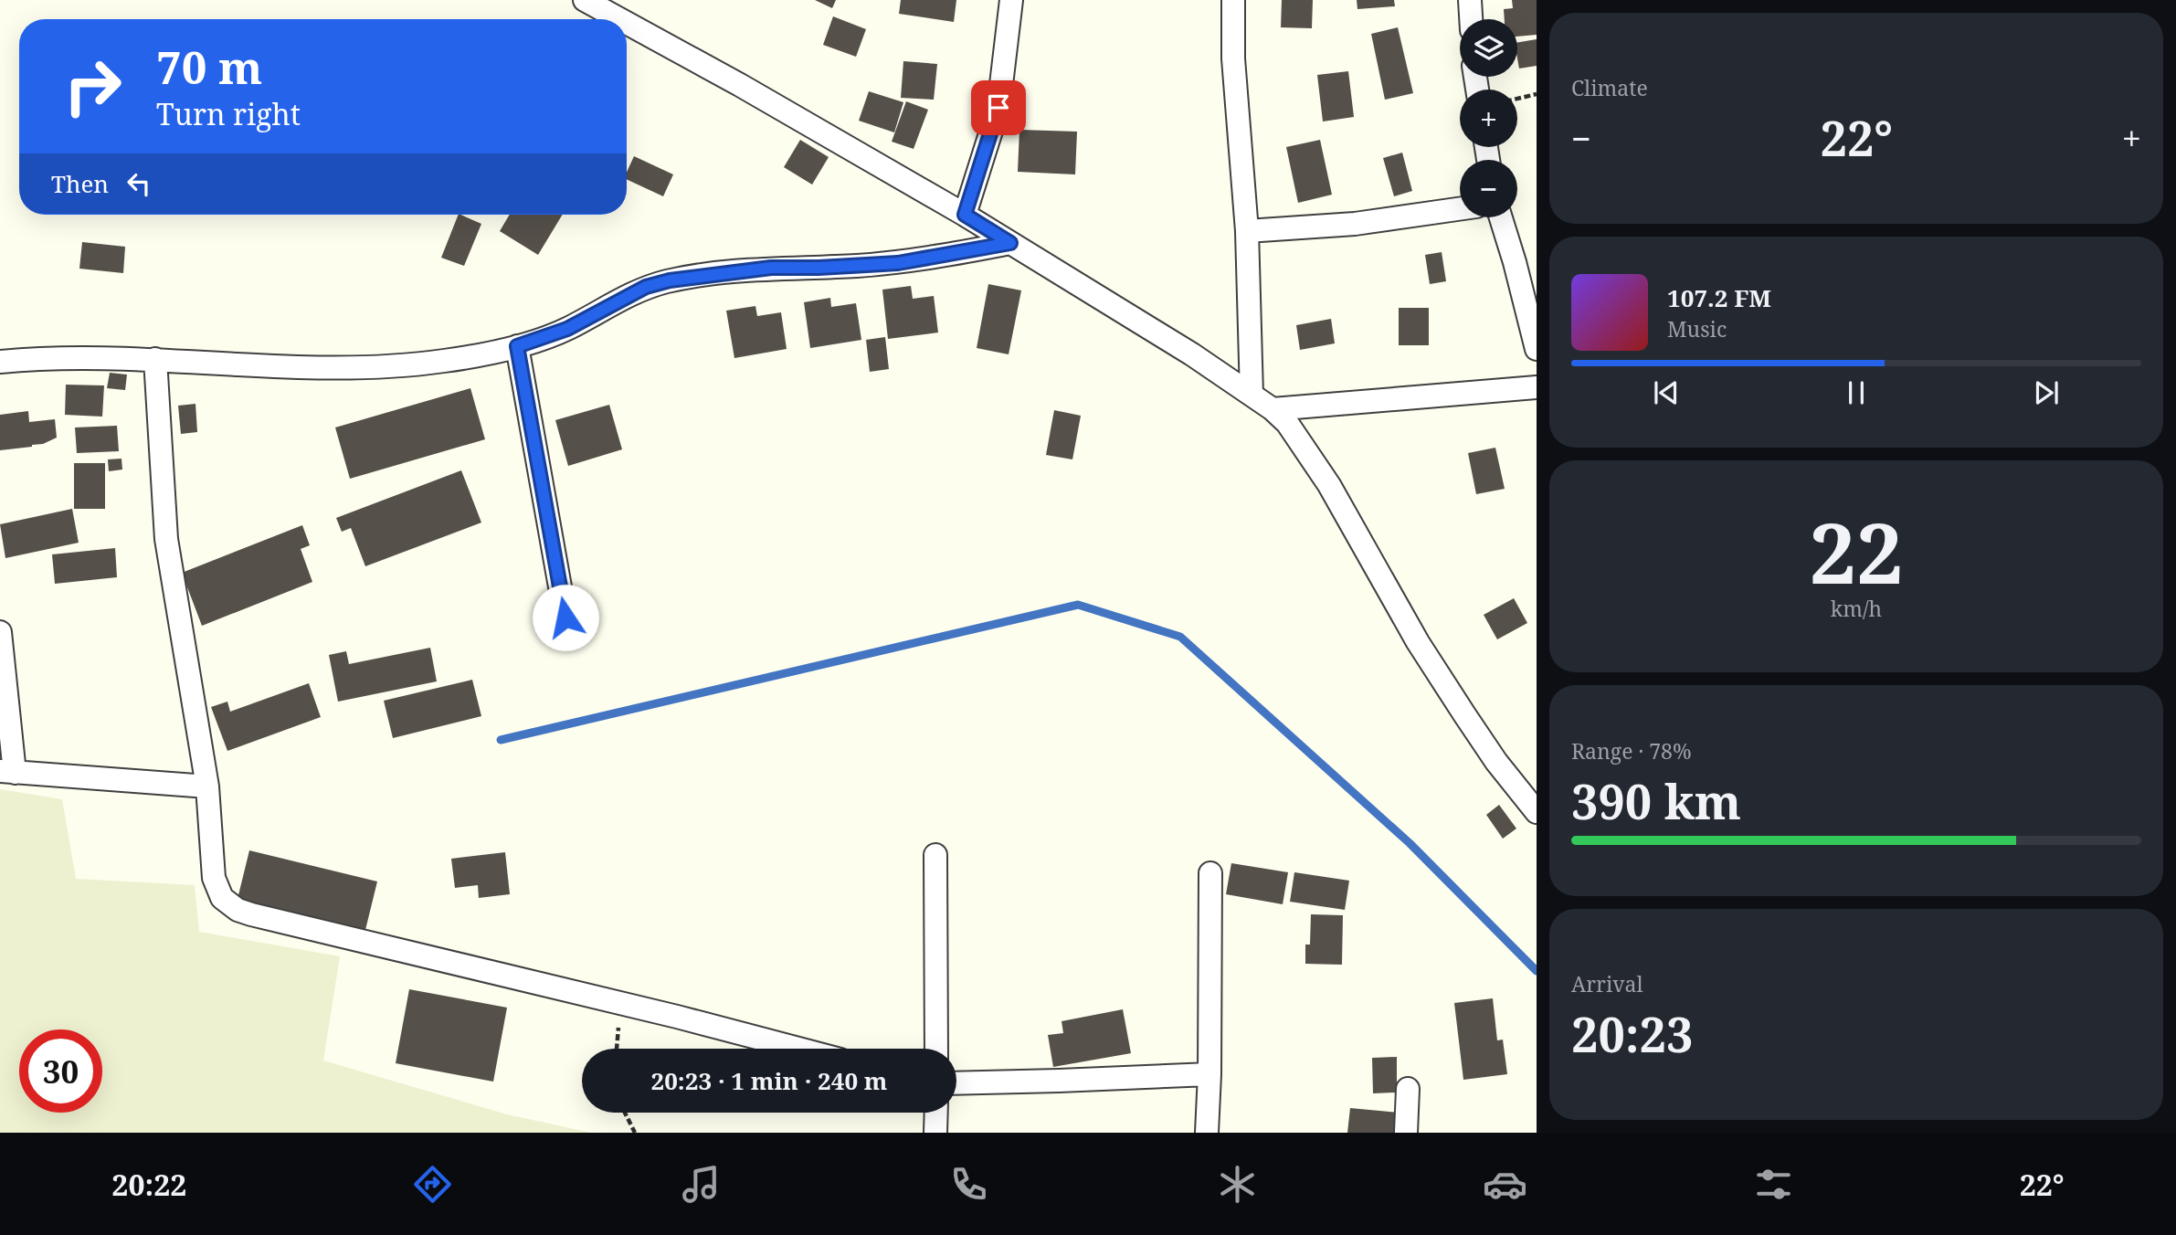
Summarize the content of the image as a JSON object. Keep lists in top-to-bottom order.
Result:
{
  "page": {
    "tile": [
      "Climate",
      ["22", "km/h"],
      ["Range · 78%", "390 km"],
      ["Arrival", "20:23"]
    ],
    "map_buttons": ["+", "−"],
    "turn": ["70 m", "Turn right"],
    "heat": ["−", "22°", "+"],
    "then": "Then",
    "song": ["107.2 FM", "Music"],
    "limit": "30",
    "trip": "20:23 · 1 min · 240 m",
    "tabs": ["20:22", "22°"]
  }
}
